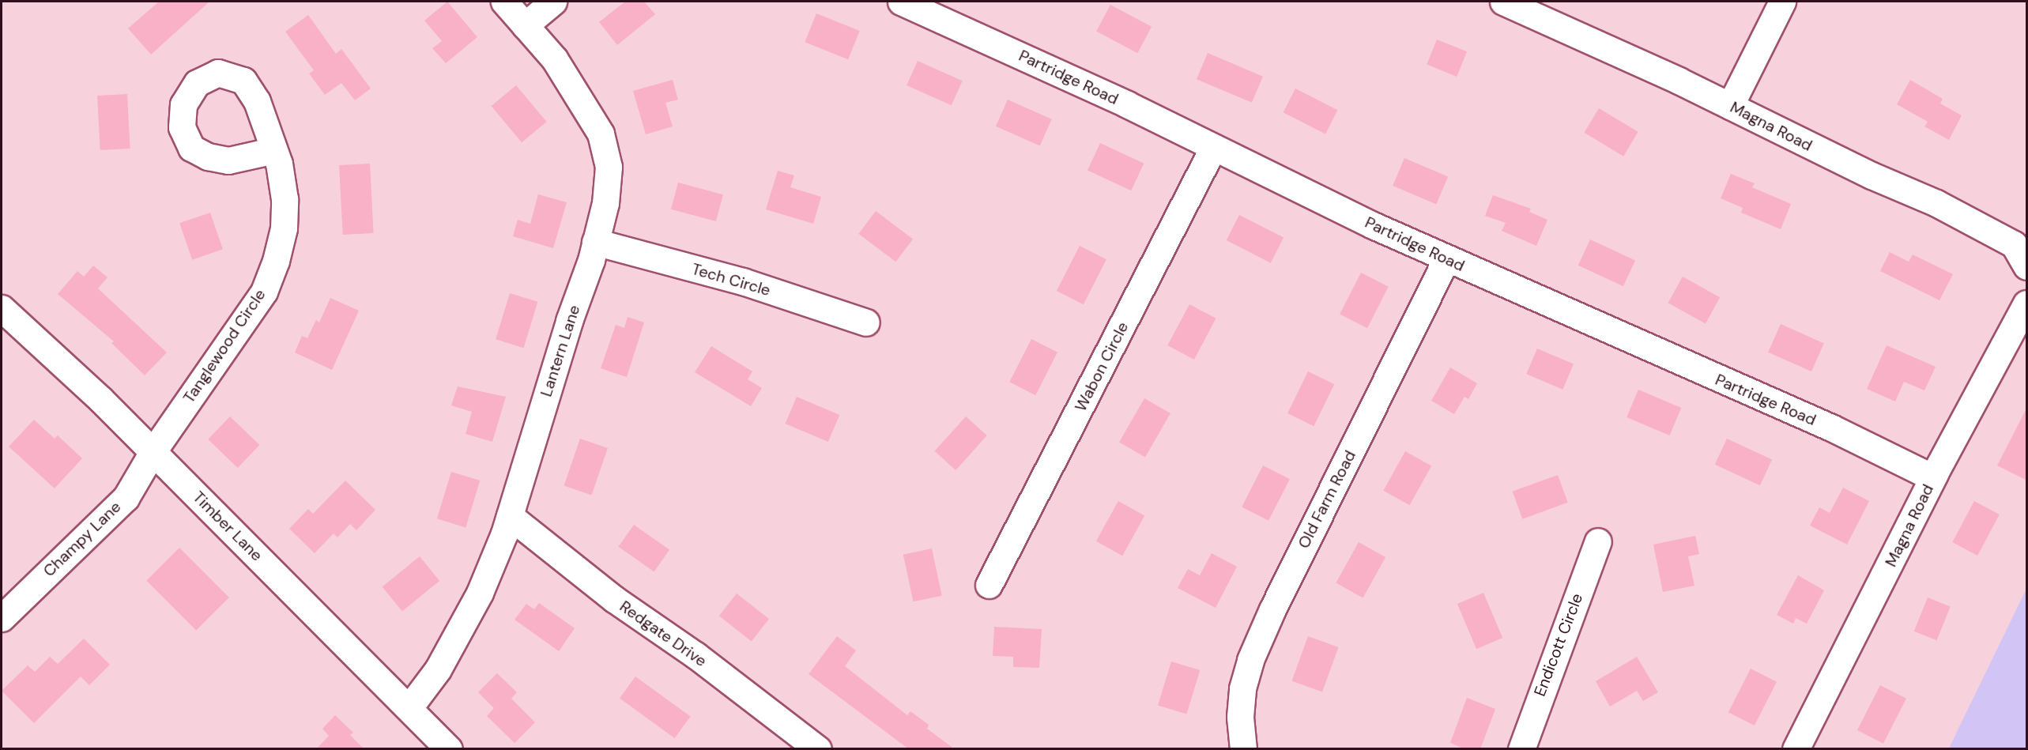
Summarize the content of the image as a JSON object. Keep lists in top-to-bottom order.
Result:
{
  "streets": {
    "street": [
      "Partridge Road",
      "Magna Road",
      "Tech Circle",
      "Tanglewood Circle",
      "Lantern Lane",
      "Wabon Circle",
      "Old Farm Road",
      "Timber Lane",
      "Champy Lane",
      "Redgate Drive",
      "Endicott Circle"
    ]
  },
  "crossings": [
    ["Partridge Road", "Magna Road"],
    ["Partridge Road", "Wabon Circle"],
    ["Partridge Road", "Old Farm Road"],
    ["Tech Circle", "Lantern Lane"],
    ["Tanglewood Circle", "Timber Lane"],
    ["Tanglewood Circle", "Champy Lane"],
    ["Lantern Lane", "Timber Lane"],
    ["Lantern Lane", "Redgate Drive"],
    ["Timber Lane", "Champy Lane"]
  ]
}
